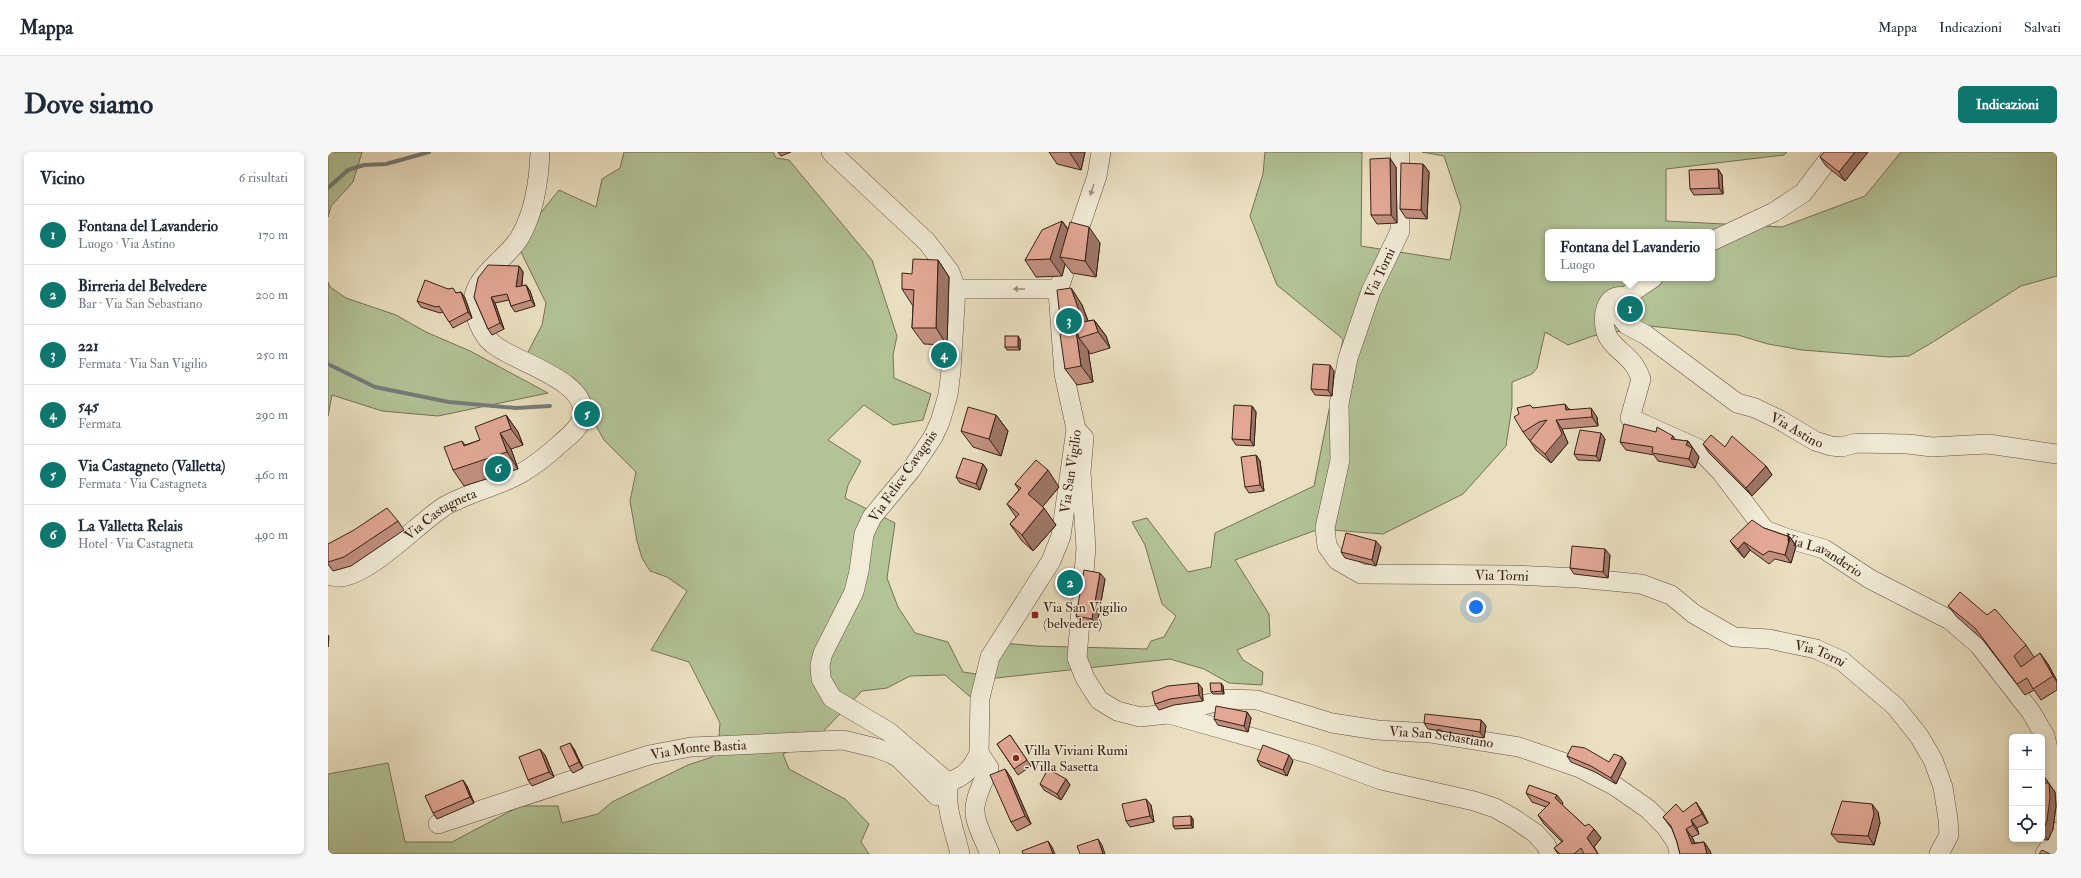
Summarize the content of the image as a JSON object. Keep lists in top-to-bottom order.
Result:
{
  "streets": {
    "street": [
      "Via Torni",
      "Via Astino",
      "Via San Vigilio",
      "Via Felice Cavagnis",
      "Via Castagneta",
      "Via Lavanderio",
      "Via San Sebastiano",
      "Via Monte Bastia"
    ]
  },
  "crossings": [
    ["Via Astino", "Via Lavanderio"],
    ["Via San Vigilio", "Via San Sebastiano"],
    ["Via Felice Cavagnis", "Via Monte Bastia"]
  ],
  "places": {
    "transit": ["Via San Vigilio (belvedere)"],
    "other": ["Villa Viviani Rumi -Villa Sasetta"]
  },
  "page": {
    "header": "Mappa",
    "nav": ["Mappa", "Indicazioni", "Salvati"],
    "buttons": "Indicazioni",
    "title": "Dove siamo",
    "heading": ["Vicino", "6 risultati"],
    "list": [
      {
        "mark": "1",
        "name": "Fontana del Lavanderio",
        "note": "Luogo · Via Astino",
        "value": "170 m"
      },
      {
        "mark": "2",
        "name": "Birreria del Belvedere",
        "note": "Bar · Via San Sebastiano",
        "value": "200 m"
      },
      {
        "mark": "3",
        "name": "221",
        "note": "Fermata · Via San Vigilio",
        "value": "250 m"
      },
      {
        "mark": "4",
        "name": "545",
        "note": "Fermata",
        "value": "290 m"
      },
      {
        "mark": "5",
        "name": "Via Castagneto (Valletta)",
        "note": "Fermata · Via Castagneta",
        "value": "460 m"
      },
      {
        "mark": "6",
        "name": "La Valletta Relais",
        "note": "Hotel · Via Castagneta",
        "value": "490 m"
      }
    ],
    "popup": ["Fontana del Lavanderio", "Luogo"],
    "pins": [
      "1",
      "3",
      "4",
      "5",
      "6",
      "2"
    ],
    "map_buttons": ["+", "−"]
  }
}
